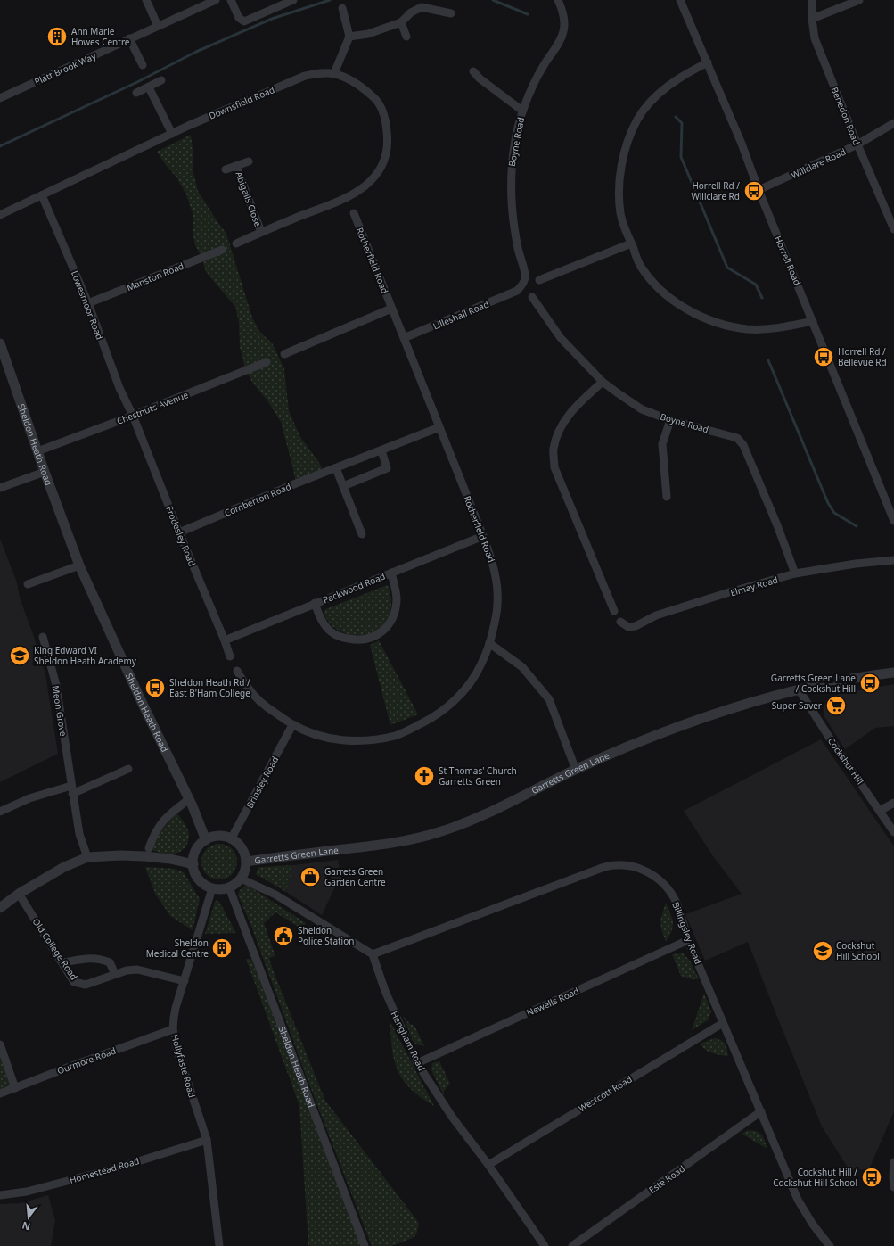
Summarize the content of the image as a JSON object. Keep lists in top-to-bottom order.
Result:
{
  "streets": {
    "street": [
      "Platt Brook Way",
      "Downsfield Road",
      "Benedon Road",
      "Boyne Road",
      "Willclare Road",
      "Abigails Close",
      "Rotherfield Road",
      "Horrell Road",
      "Manston Road",
      "Lowesmoor Road",
      "Lilleshall Road",
      "Chestnuts Avenue",
      "Sheldon Heath Road",
      "Comberton Road",
      "Frodesley Road",
      "Elmay Road",
      "Packwood Road",
      "Meon Grove",
      "Cockshut Hill",
      "Garretts Green Lane",
      "Brinsley Road",
      "Billingsley Road",
      "Old College Road",
      "Newells Road",
      "Hengham Road",
      "Outmore Road",
      "Hollyfaste Road",
      "Westcott Road",
      "Homestead Road",
      "Este Road"
    ]
  },
  "crossings": [
    ["Downsfield Road", "Abigails Close"],
    ["Downsfield Road", "Lowesmoor Road"],
    ["Benedon Road", "Willclare Road"],
    ["Boyne Road", "Lilleshall Road"],
    ["Boyne Road", "Elmay Road"],
    ["Willclare Road", "Horrell Road"],
    ["Rotherfield Road", "Lilleshall Road"],
    ["Rotherfield Road", "Comberton Road"],
    ["Rotherfield Road", "Packwood Road"],
    ["Rotherfield Road", "Brinsley Road"],
    ["Manston Road", "Lowesmoor Road"],
    ["Lowesmoor Road", "Chestnuts Avenue"],
    ["Lowesmoor Road", "Frodesley Road"],
    ["Chestnuts Avenue", "Sheldon Heath Road"],
    ["Chestnuts Avenue", "Frodesley Road"],
    ["Sheldon Heath Road", "Garretts Green Lane"],
    ["Sheldon Heath Road", "Brinsley Road"],
    ["Sheldon Heath Road", "Hollyfaste Road"],
    ["Comberton Road", "Frodesley Road"],
    ["Frodesley Road", "Packwood Road"],
    ["Cockshut Hill", "Garretts Green Lane"],
    ["Garretts Green Lane", "Brinsley Road"],
    ["Garretts Green Lane", "Hollyfaste Road"],
    ["Brinsley Road", "Hollyfaste Road"],
    ["Billingsley Road", "Newells Road"],
    ["Billingsley Road", "Hengham Road"],
    ["Billingsley Road", "Westcott Road"],
    ["Billingsley Road", "Este Road"],
    ["Old College Road", "Hollyfaste Road"],
    ["Newells Road", "Hengham Road"],
    ["Hengham Road", "Westcott Road"],
    ["Outmore Road", "Hollyfaste Road"],
    ["Hollyfaste Road", "Homestead Road"]
  ],
  "places": {
    "building": ["Ann Marie Howes Centre", "Sheldon Medical Centre"],
    "bus stop": [
      "Horrell Rd / Willclare Rd",
      "Horrell Rd / Bellevue Rd",
      "Garretts Green Lane / Cockshut Hill",
      "Sheldon Heath Rd / East B'Ham College",
      "Cockshut Hill / Cockshut Hill School"
    ],
    "school or university": ["King Edward VI Sheldon Heath Academy", "Cockshut Hill School"],
    "supermarket": ["Super Saver"],
    "church": ["St Thomas' Church Garretts Green"],
    "shop": ["Garrets Green Garden Centre"],
    "public building": ["Sheldon Police Station"]
  },
  "north": "bottom"
}
